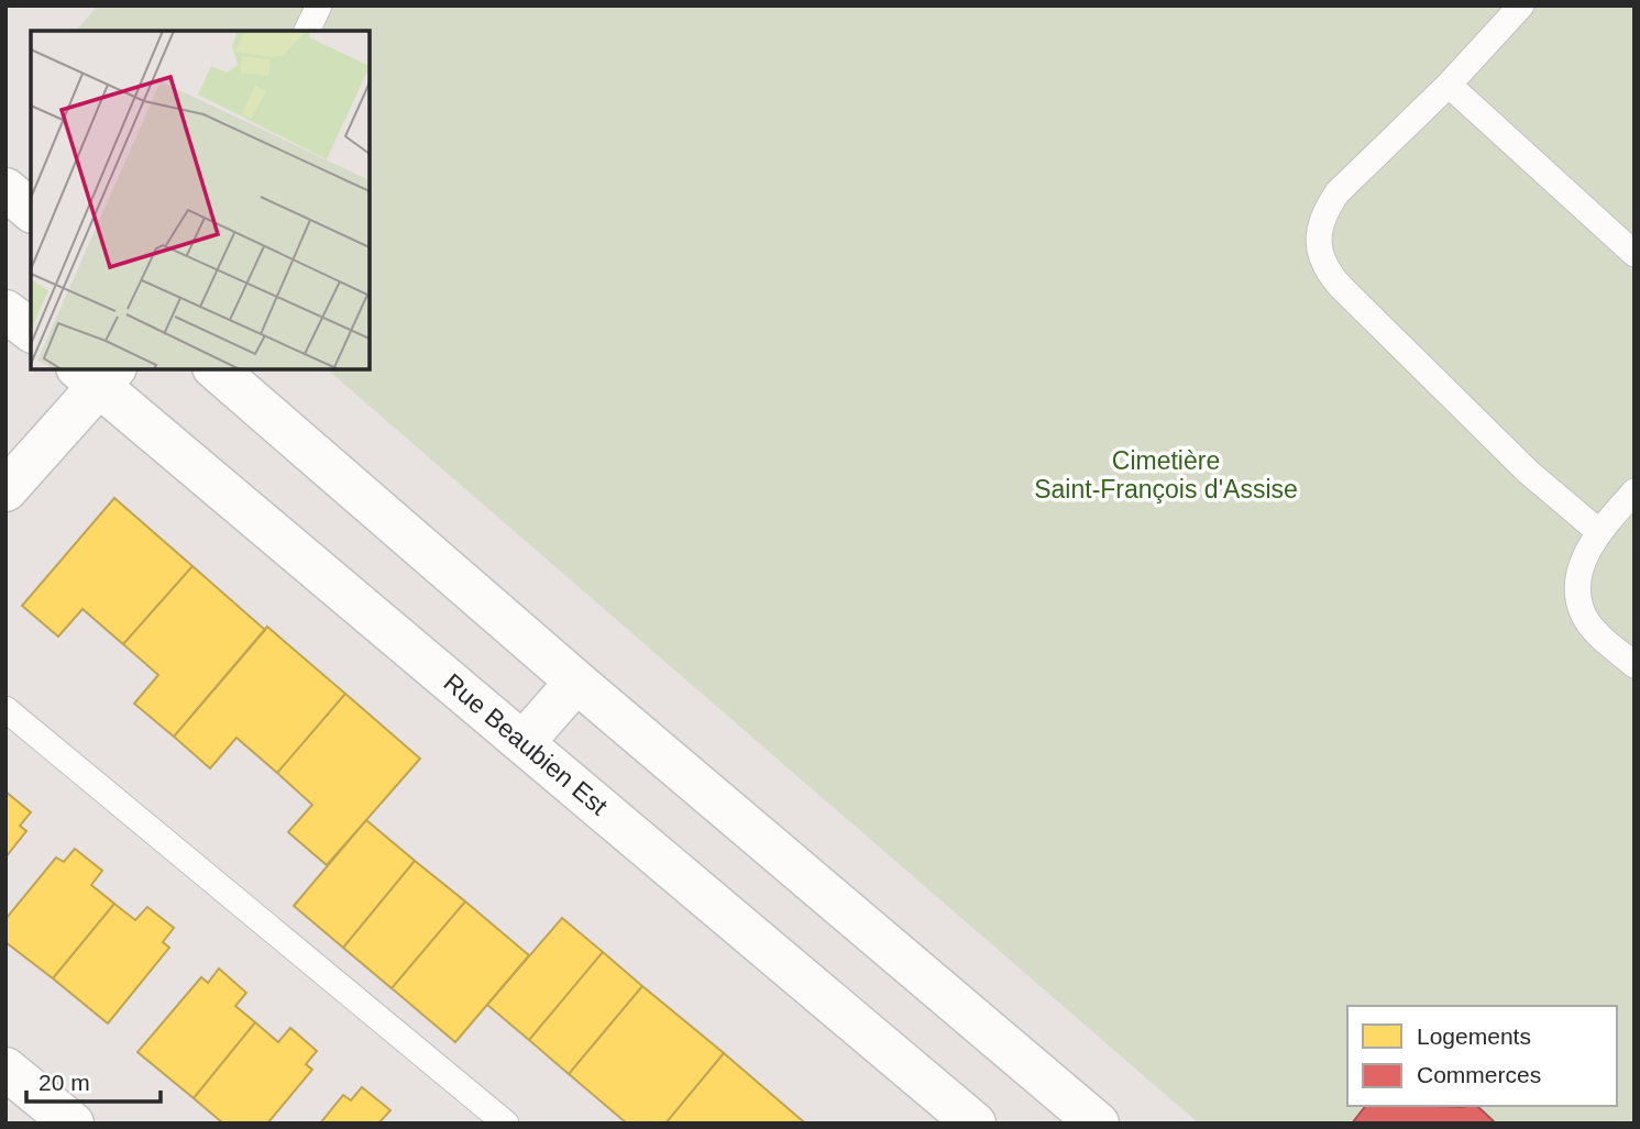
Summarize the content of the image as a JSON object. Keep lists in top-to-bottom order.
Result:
{
  "streets": {
    "street": ["Rue Beaubien Est"]
  },
  "parks": ["Cimetière Saint-François d'Assise"],
  "legend": ["Logements", "Commerces"],
  "scale_bar": "20 m"
}
